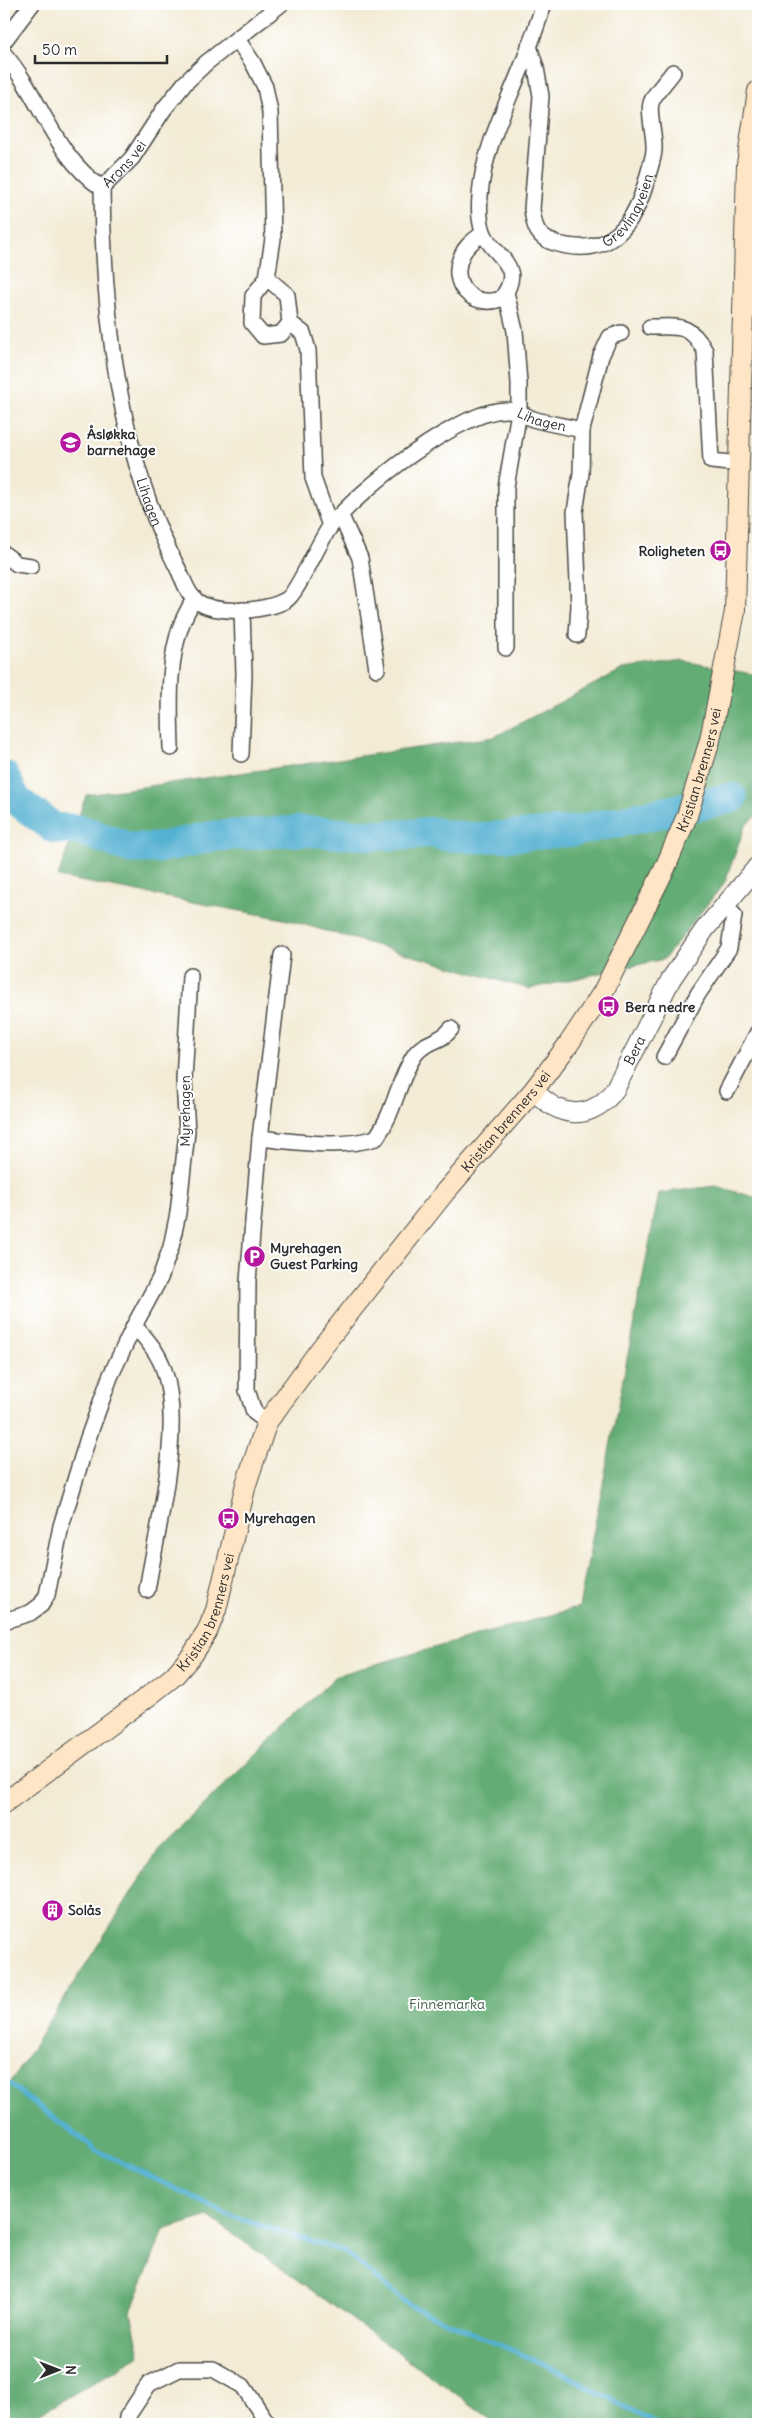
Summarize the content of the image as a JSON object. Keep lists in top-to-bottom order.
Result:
{
  "streets": {
    "main road": ["Kristian brenners vei"],
    "street": [
      "Arons vei",
      "Grevlingveien",
      "Lihagen",
      "Bera",
      "Myrehagen"
    ]
  },
  "crossings": [
    ["Arons vei", "Lihagen"],
    ["Kristian brenners vei", "Bera"]
  ],
  "parks": ["Finnemarka"],
  "places": {
    "school or university": ["Åsløkka barnehage"],
    "bus stop": ["Roligheten", "Bera nedre", "Myrehagen"],
    "parking": ["Myrehagen Guest Parking"],
    "building": ["Solås"]
  },
  "scale_bar": "50 m",
  "north": "right"
}
